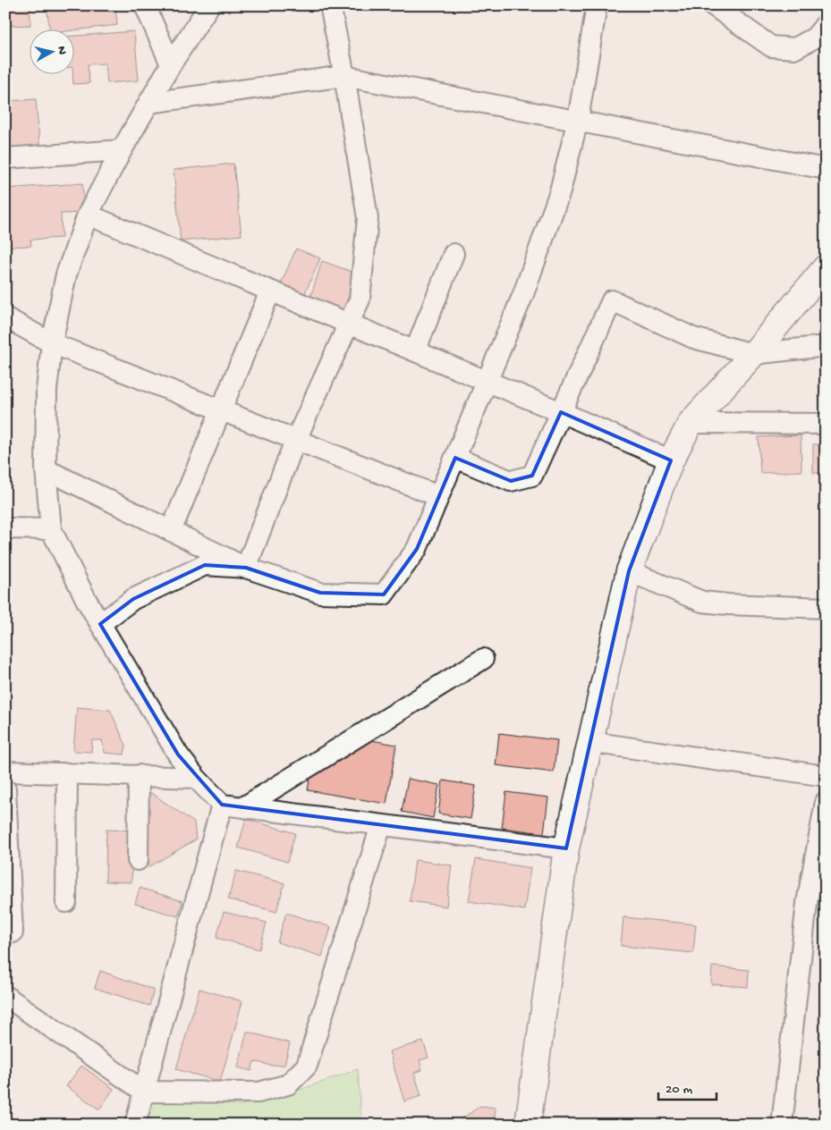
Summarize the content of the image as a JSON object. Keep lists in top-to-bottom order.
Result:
{
  "scale_bar": "20 m",
  "north": "right"
}
